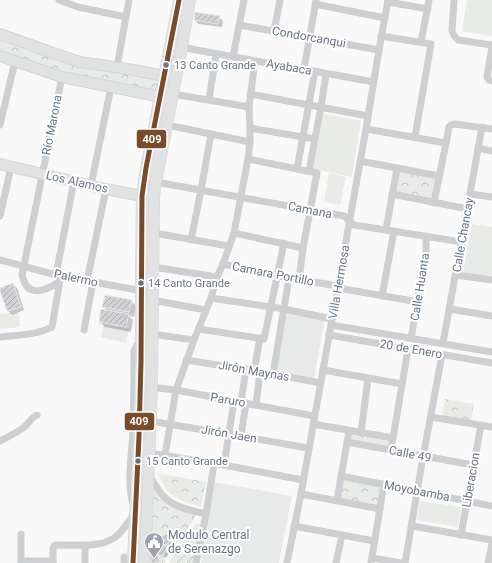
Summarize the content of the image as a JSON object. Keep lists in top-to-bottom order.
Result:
{
  "streets": {
    "main road": ["Los Alamos"],
    "street": [
      "Condorcanqui",
      "Ayabaca",
      "Río Marona",
      "Camana",
      "Calle Chancay",
      "Camara Portillo",
      "Palermo",
      "Villa Hermosa",
      "Calle Huanta",
      "20 de Enero",
      "Jirón Maynas",
      "Paruro",
      "Jirón Jaen",
      "Calle 49",
      "Liberacion",
      "Moyobamba"
    ]
  },
  "crossings": [
    ["Condorcanqui", "Villa Hermosa"],
    ["Ayabaca", "Villa Hermosa"],
    ["Río Marona", "Los Alamos"],
    ["Río Marona", "Palermo"],
    ["Camana", "Calle Chancay"],
    ["Camana", "Villa Hermosa"],
    ["Camana", "Calle Huanta"],
    ["Calle Chancay", "20 de Enero"],
    ["Camara Portillo", "Villa Hermosa"],
    ["Camara Portillo", "Calle Huanta"],
    ["Villa Hermosa", "20 de Enero"],
    ["Villa Hermosa", "Jirón Maynas"],
    ["Villa Hermosa", "Paruro"],
    ["Villa Hermosa", "Jirón Jaen"],
    ["Calle Huanta", "20 de Enero"],
    ["Calle 49", "Liberacion"],
    ["Liberacion", "Moyobamba"]
  ],
  "places": {
    "other": ["13 Canto Grande", "14 Canto Grande", "15 Canto Grande"],
    "public building": ["Modulo Central de Serenazgo"]
  },
  "lines": ["transit line 409"]
}
